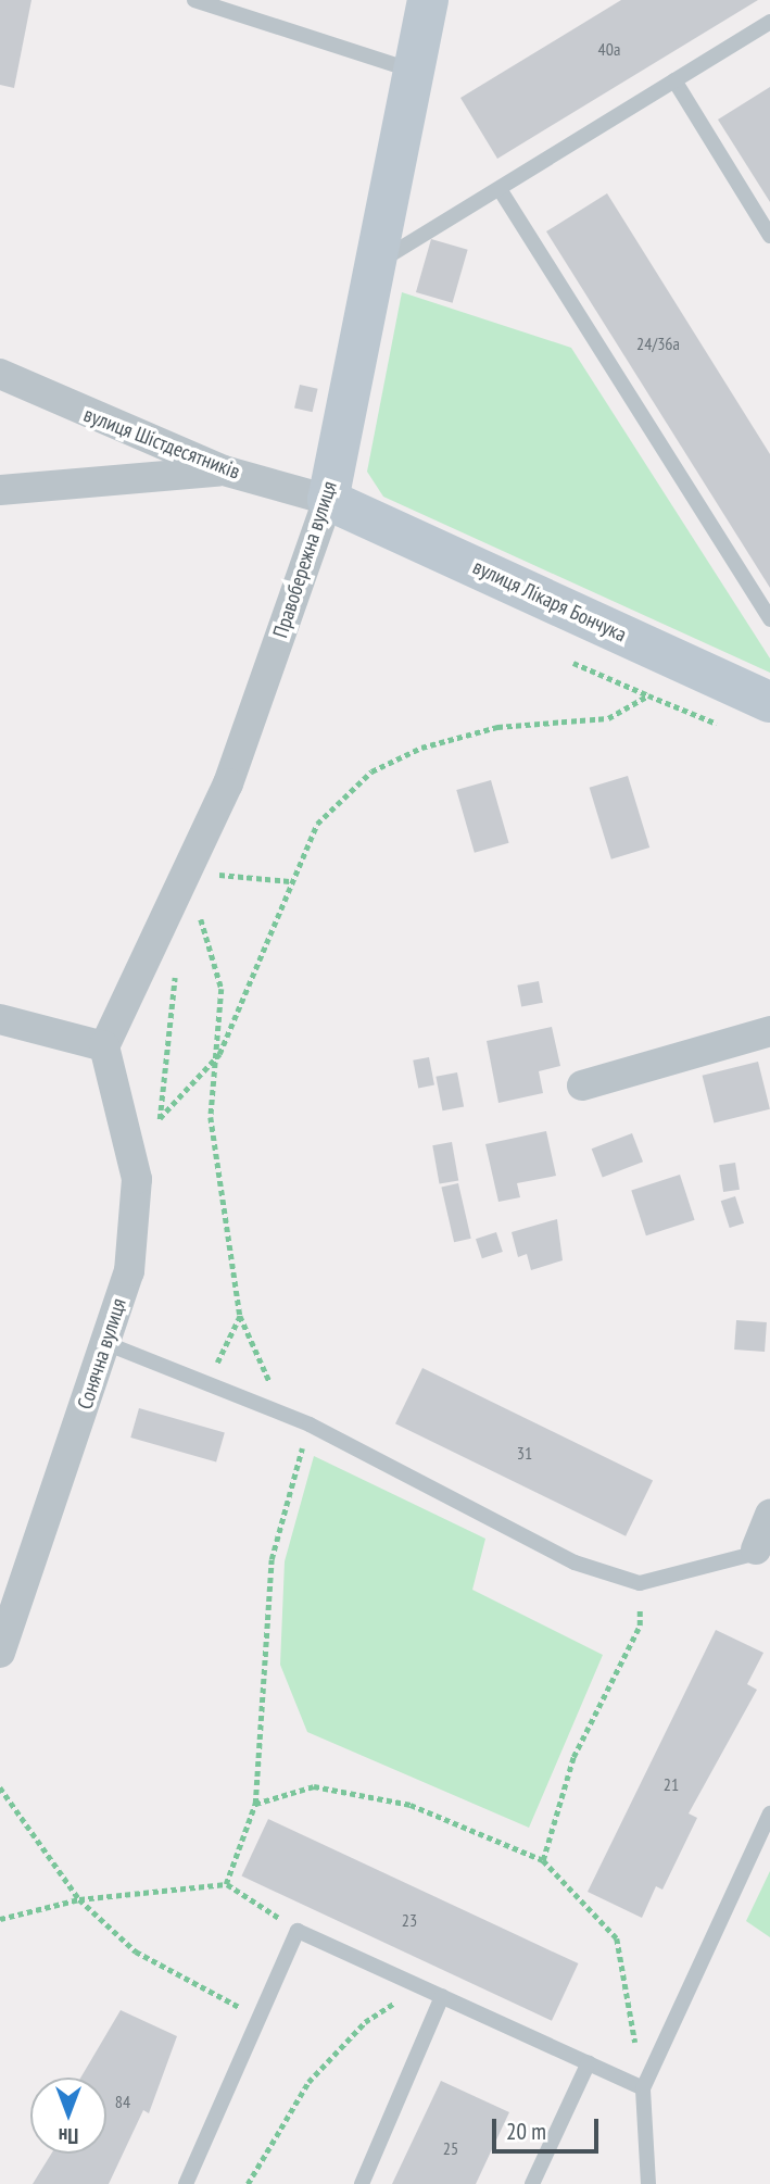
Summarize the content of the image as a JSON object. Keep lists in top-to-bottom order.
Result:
{
  "streets": {
    "street": [
      "вулиця Шістдесятників",
      "Правобережна вулиця",
      "вулиця Лікаря Бончука",
      "Сонячна вулиця"
    ]
  },
  "crossings": [
    ["вулиця Шістдесятників", "Правобережна вулиця"],
    ["вулиця Шістдесятників", "вулиця Лікаря Бончука"],
    ["Правобережна вулиця", "вулиця Лікаря Бончука"],
    ["Правобережна вулиця", "Сонячна вулиця"]
  ],
  "house_numbers": [
    "40а",
    "24/36а",
    "31",
    "21",
    "23",
    "84",
    "25"
  ],
  "scale_bar": "20 m",
  "north": "bottom"
}
